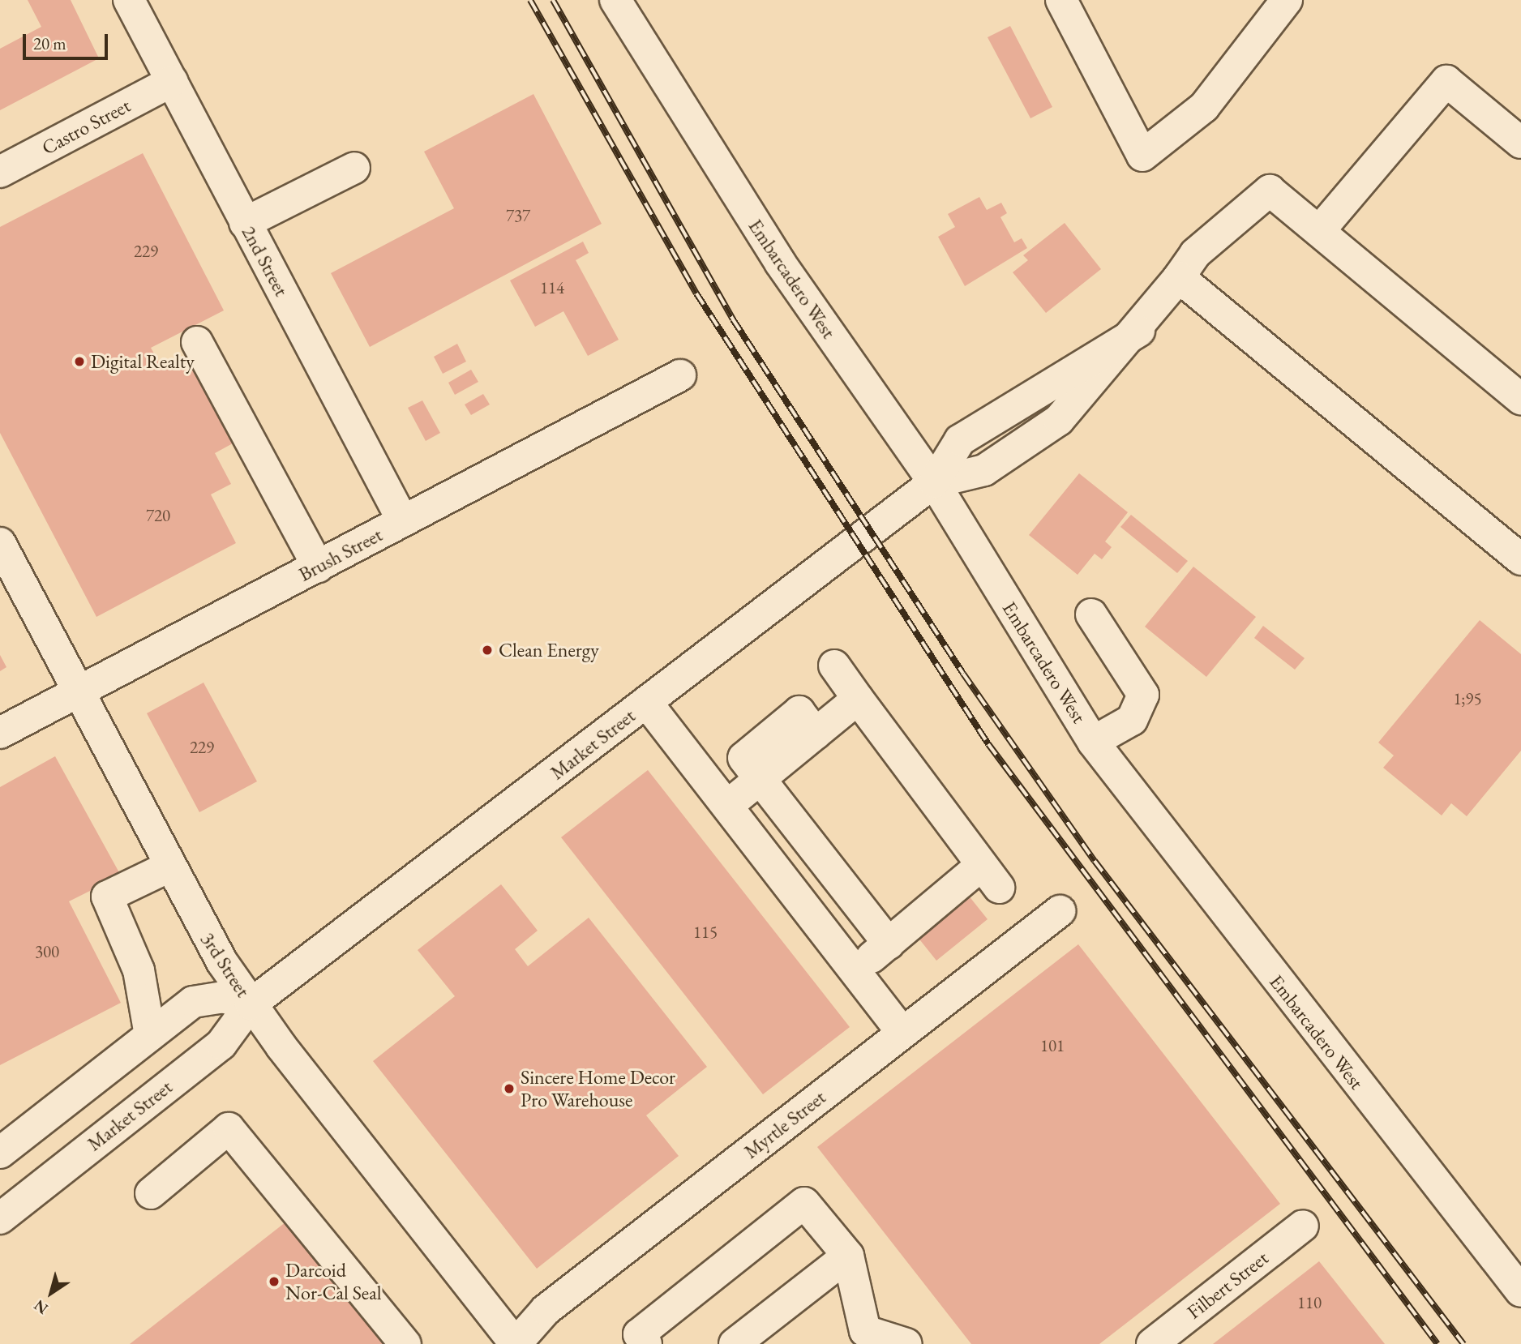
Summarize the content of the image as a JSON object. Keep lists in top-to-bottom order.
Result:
{
  "streets": {
    "street": [
      "Castro Street",
      "2nd Street",
      "Embarcadero West",
      "Brush Street",
      "Market Street",
      "3rd Street",
      "Myrtle Street",
      "Filbert Street"
    ]
  },
  "crossings": [
    ["Castro Street", "2nd Street"],
    ["2nd Street", "Brush Street"],
    ["Embarcadero West", "Market Street"],
    ["Brush Street", "3rd Street"],
    ["Market Street", "3rd Street"],
    ["3rd Street", "Myrtle Street"]
  ],
  "places": [
    "Digital Realty",
    "Clean Energy",
    "Sincere Home Decor Pro Warehouse",
    "Darcoid Nor-Cal Seal"
  ],
  "house_numbers": [
    "737",
    "229",
    "114",
    "720",
    "1;95",
    "229",
    "115",
    "300",
    "101",
    "110"
  ],
  "scale_bar": "20 m",
  "north": "bottom left"
}
